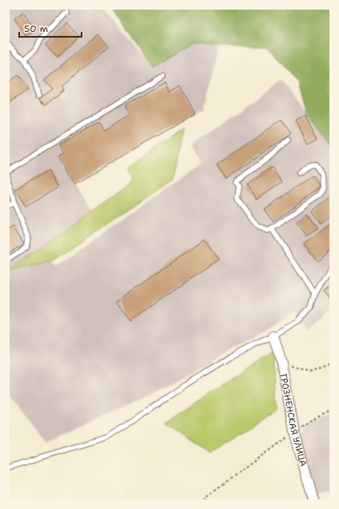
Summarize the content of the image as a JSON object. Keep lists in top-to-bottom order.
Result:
{
  "streets": {
    "street": ["ГРОЗНЕНСКАЯ УЛИЦА"]
  },
  "scale_bar": "50 m"
}
